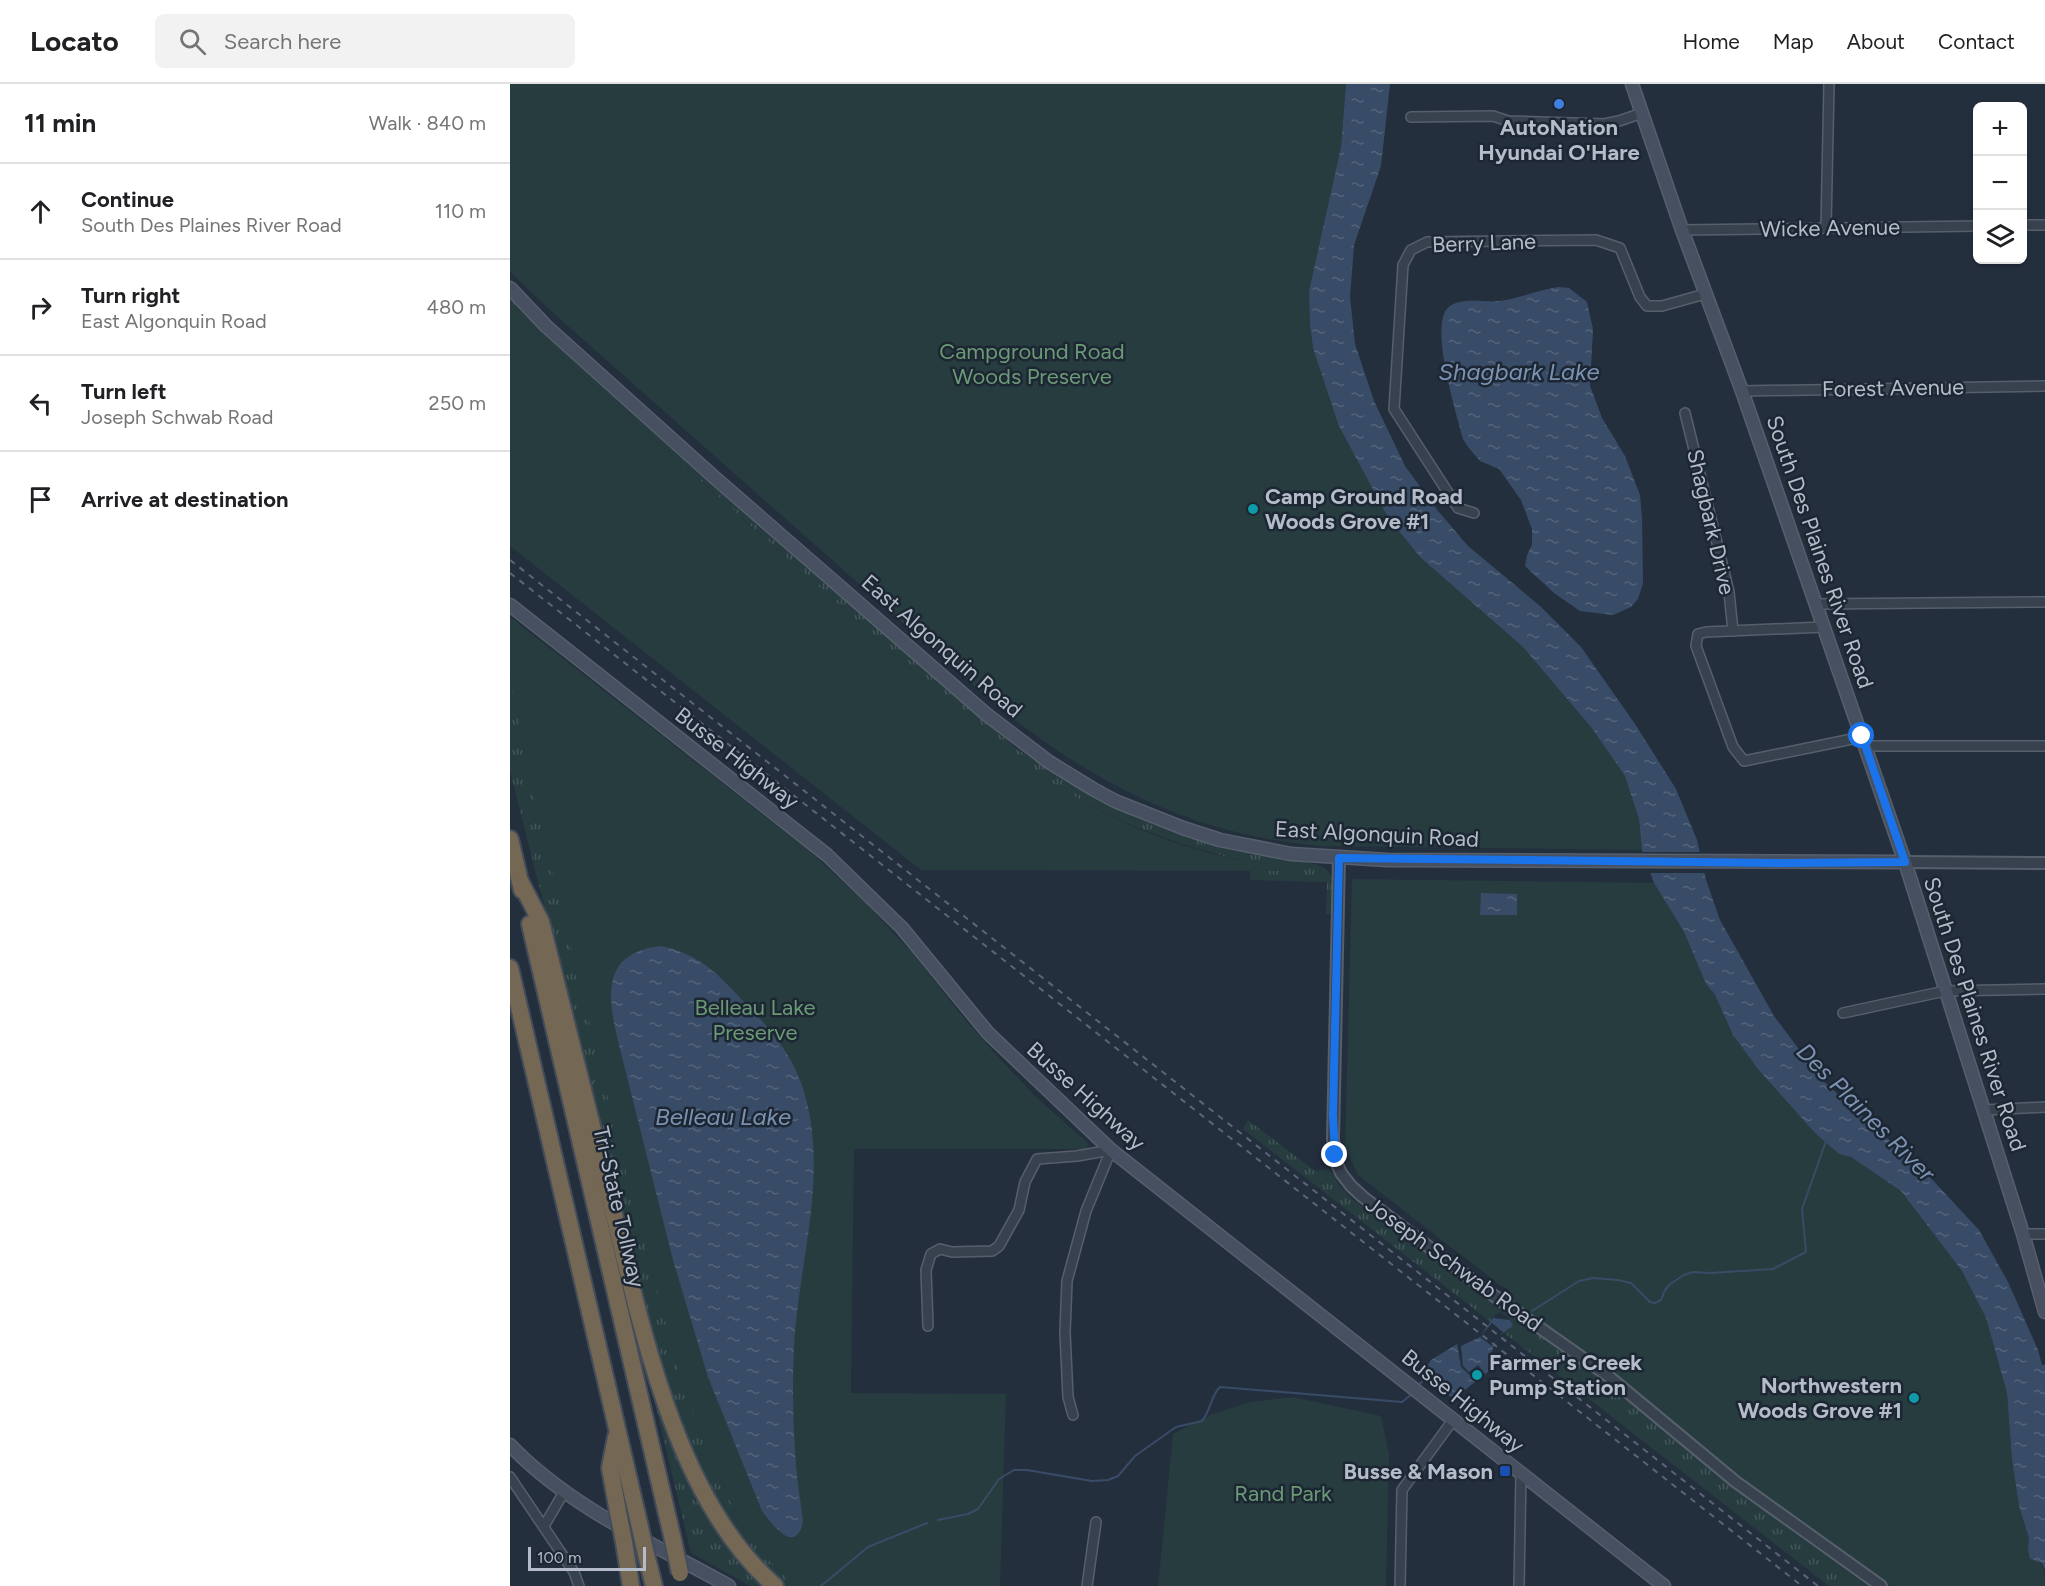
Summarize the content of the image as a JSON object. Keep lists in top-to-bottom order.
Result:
{
  "streets": {
    "highway": ["Tri-State Tollway"],
    "main road": ["South Des Plaines River Road", "East Algonquin Road", "Busse Highway"],
    "street": [
      "Wicke Avenue",
      "Berry Lane",
      "Forest Avenue",
      "Shagbark Drive",
      "Joseph Schwab Road"
    ]
  },
  "crossings": [
    ["Wicke Avenue", "South Des Plaines River Road"],
    ["Berry Lane", "South Des Plaines River Road"],
    ["Forest Avenue", "South Des Plaines River Road"],
    ["South Des Plaines River Road", "East Algonquin Road"],
    ["East Algonquin Road", "Joseph Schwab Road"]
  ],
  "water": ["Shagbark Lake", "Des Plaines River", "Belleau Lake"],
  "parks": ["Campground Road Woods Preserve", "Belleau Lake Preserve", "Rand Park"],
  "places": {
    "other": [
      "AutoNation Hyundai O'Hare",
      "Camp Ground Road Woods Grove #1",
      "Farmer's Creek Pump Station",
      "Northwestern Woods Grove #1"
    ],
    "transit": ["Busse & Mason"]
  },
  "scale_bar": "100 m",
  "page": {
    "header": "Locato",
    "search": "Search here",
    "nav": [
      "Home",
      "Map",
      "About",
      "Contact"
    ],
    "heading": ["11 min", "Walk · 840 m"],
    "map_buttons": ["+", "−"],
    "list": [
      ["Continue", "South Des Plaines River Road", "110 m"],
      ["Turn right", "East Algonquin Road", "480 m"],
      ["Turn left", "Joseph Schwab Road", "250 m"],
      "Arrive at destination"
    ],
    "scale": "100 m"
  }
}
